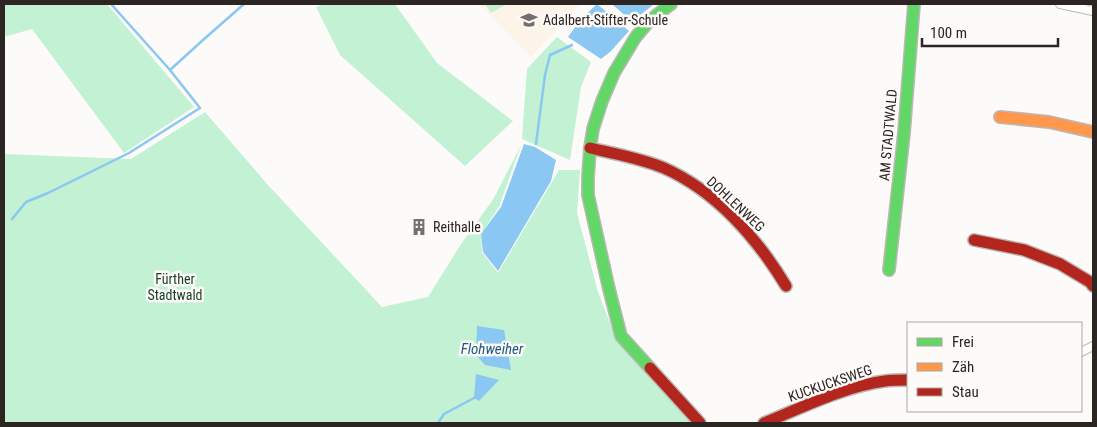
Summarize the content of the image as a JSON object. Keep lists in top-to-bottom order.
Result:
{
  "streets": {
    "street": ["AM STADTWALD", "DOHLENWEG", "KUCKUCKSWEG"]
  },
  "water": ["Flohweiher"],
  "parks": ["Fürther Stadtwald"],
  "places": {
    "school or university": ["Adalbert-Stifter-Schule"],
    "building": ["Reithalle"]
  },
  "legend": ["Frei", "Zäh", "Stau"],
  "scale_bar": "100 m"
}
